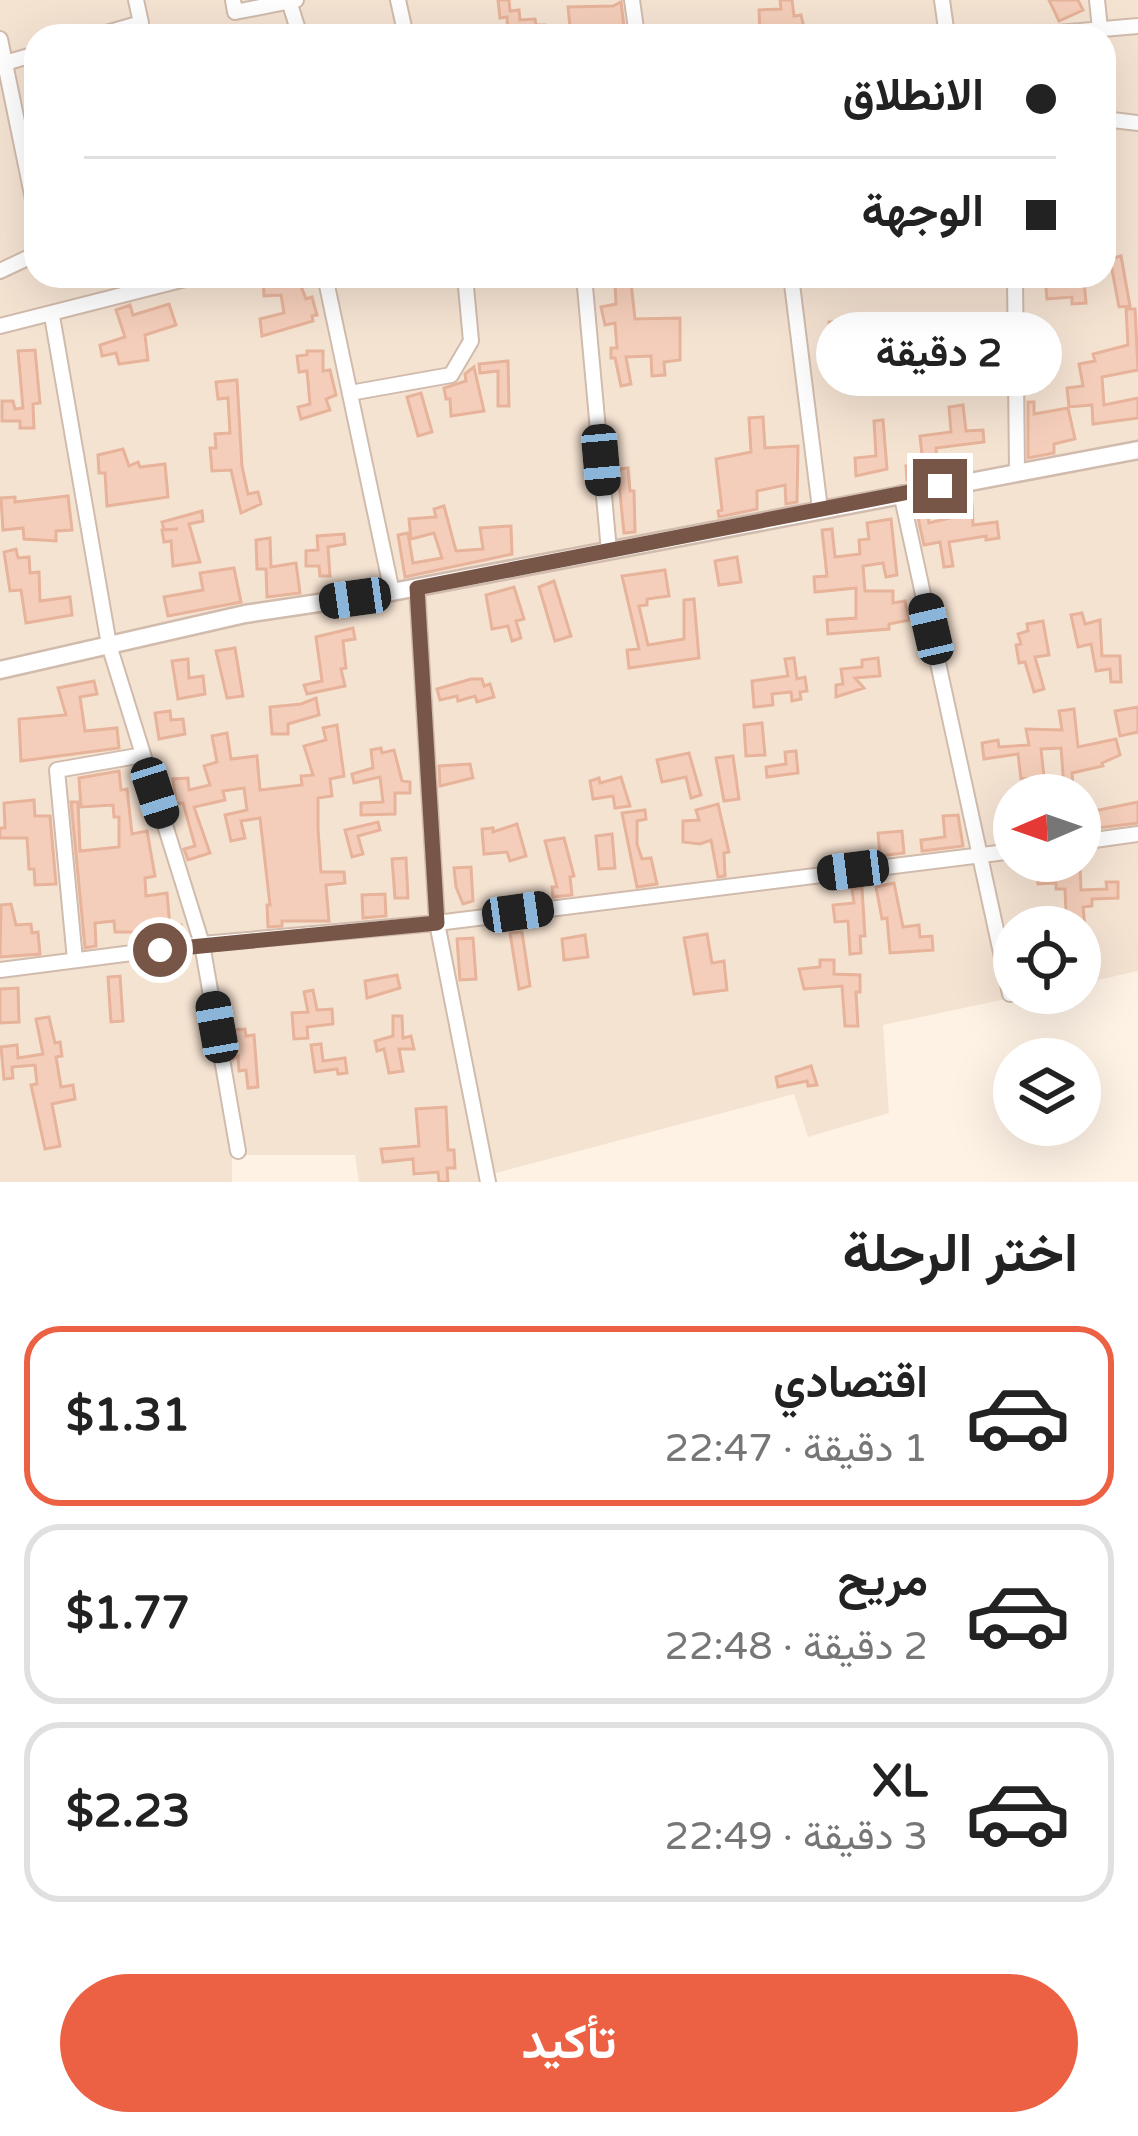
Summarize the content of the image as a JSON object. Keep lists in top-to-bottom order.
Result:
{
  "north": "left",
  "page": {
    "banner": ["الانطلاق", "الوجهة"],
    "bubble": "2 دقيقة",
    "heading": "اختر الرحلة",
    "list": [
      {
        "name": "اقتصادي",
        "note": "1 دقيقة · 22:47",
        "value": "$1.31"
      },
      {
        "name": "مريح",
        "note": "2 دقيقة · 22:48",
        "value": "$1.77"
      },
      {
        "name": "XL",
        "note": "3 دقيقة · 22:49",
        "value": "$2.23"
      }
    ],
    "buttons": "تأكيد"
  }
}
